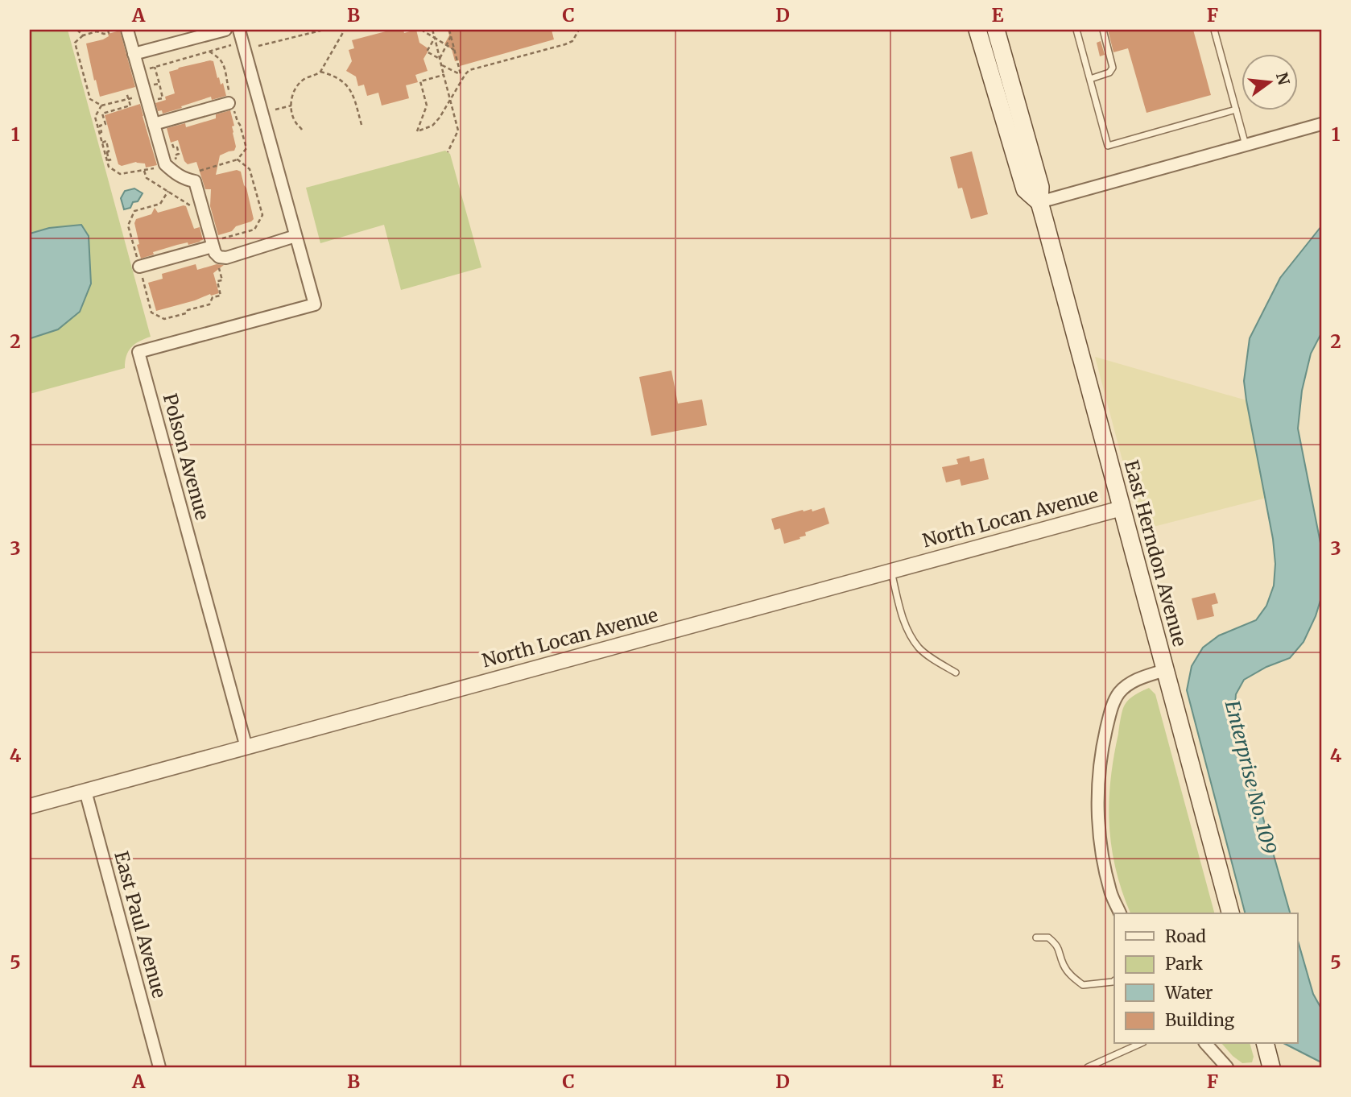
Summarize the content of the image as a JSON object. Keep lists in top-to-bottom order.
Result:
{
  "streets": {
    "main road": ["East Herndon Avenue"],
    "street": ["Polson Avenue", "North Locan Avenue", "East Paul Avenue"]
  },
  "crossings": [
    ["Polson Avenue", "North Locan Avenue"],
    ["North Locan Avenue", "East Herndon Avenue"],
    ["North Locan Avenue", "East Paul Avenue"]
  ],
  "water": ["Enterprise No. 109"],
  "legend": [
    "Road",
    "Park",
    "Water",
    "Building"
  ],
  "north": "right",
  "grid": {
    "columns": [
      "A",
      "B",
      "C",
      "D",
      "E",
      "F"
    ],
    "rows": [
      "1",
      "2",
      "3",
      "4",
      "5"
    ]
  }
}
